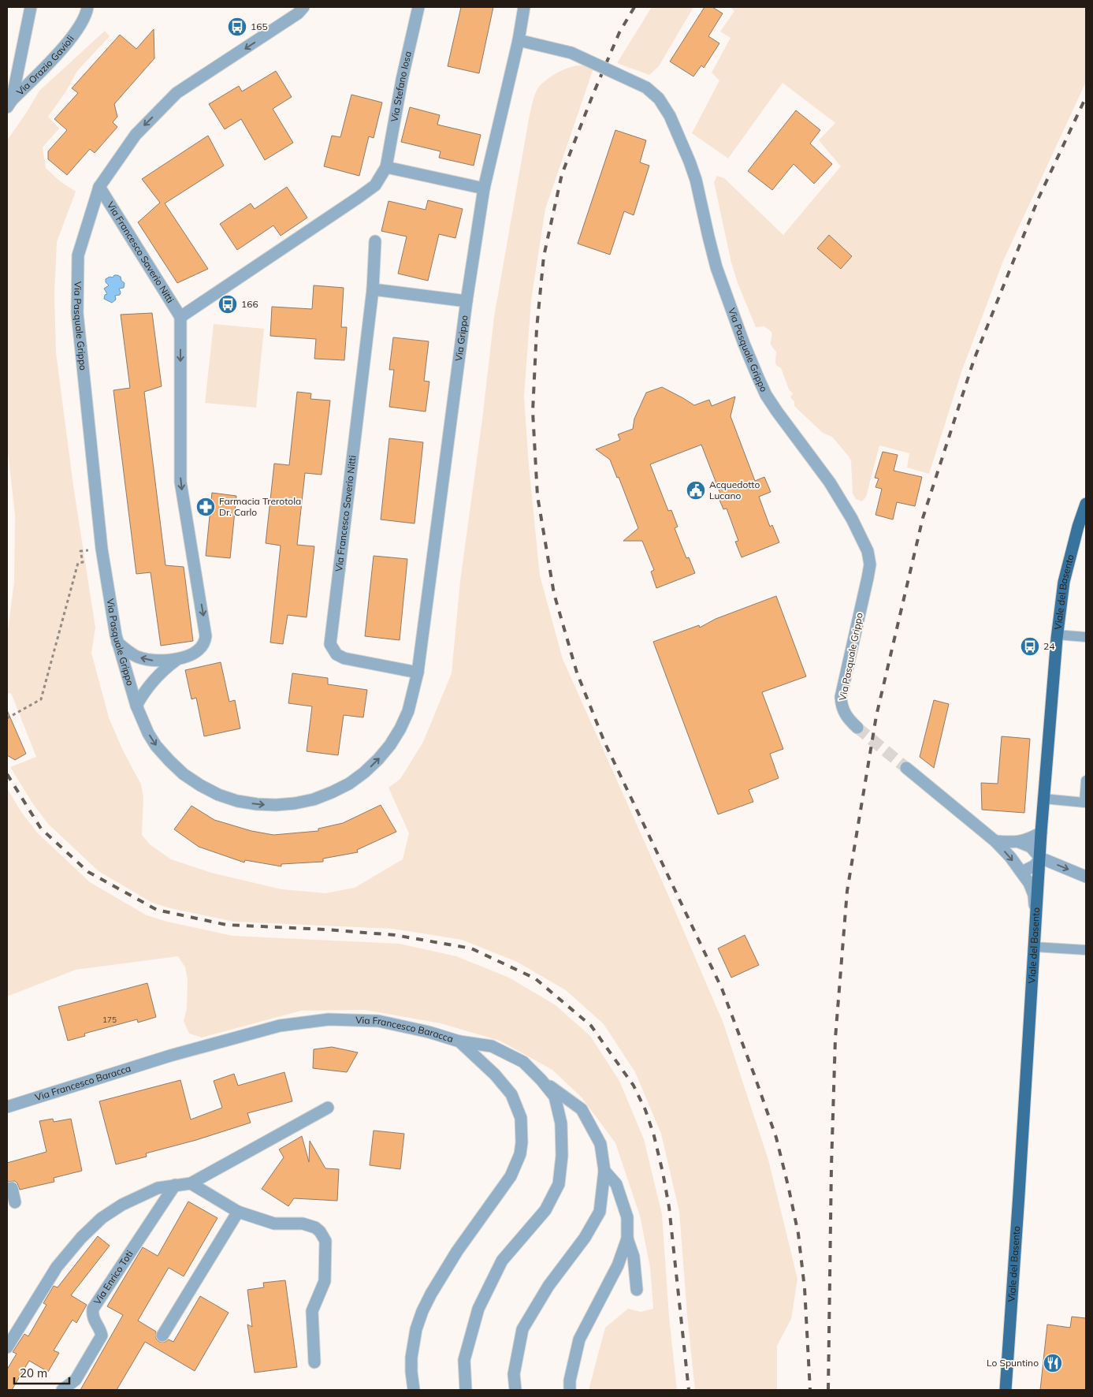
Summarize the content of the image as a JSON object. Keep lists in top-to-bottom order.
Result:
{
  "streets": {
    "main road": ["Viale del Basento"],
    "street": [
      "Via Orazio Gavioli",
      "Via Stefano Iosa",
      "Via Francesco Saverio Nitti",
      "Via Pasquale Grippo",
      "Via Grippo",
      "Via Francesco Baracca",
      "Via Enrico Toti"
    ]
  },
  "crossings": [
    ["Via Francesco Saverio Nitti", "Via Pasquale Grippo"],
    ["Via Francesco Saverio Nitti", "Via Grippo"],
    ["Via Pasquale Grippo", "Via Grippo"]
  ],
  "places": {
    "bus stop": ["165", "166", "24"],
    "public building": ["Acquedotto Lucano"],
    "pharmacy": ["Farmacia Trerotola Dr. Carlo"],
    "restaurant": ["Lo Spuntino"]
  },
  "house_numbers": ["175"],
  "scale_bar": "20 m"
}
